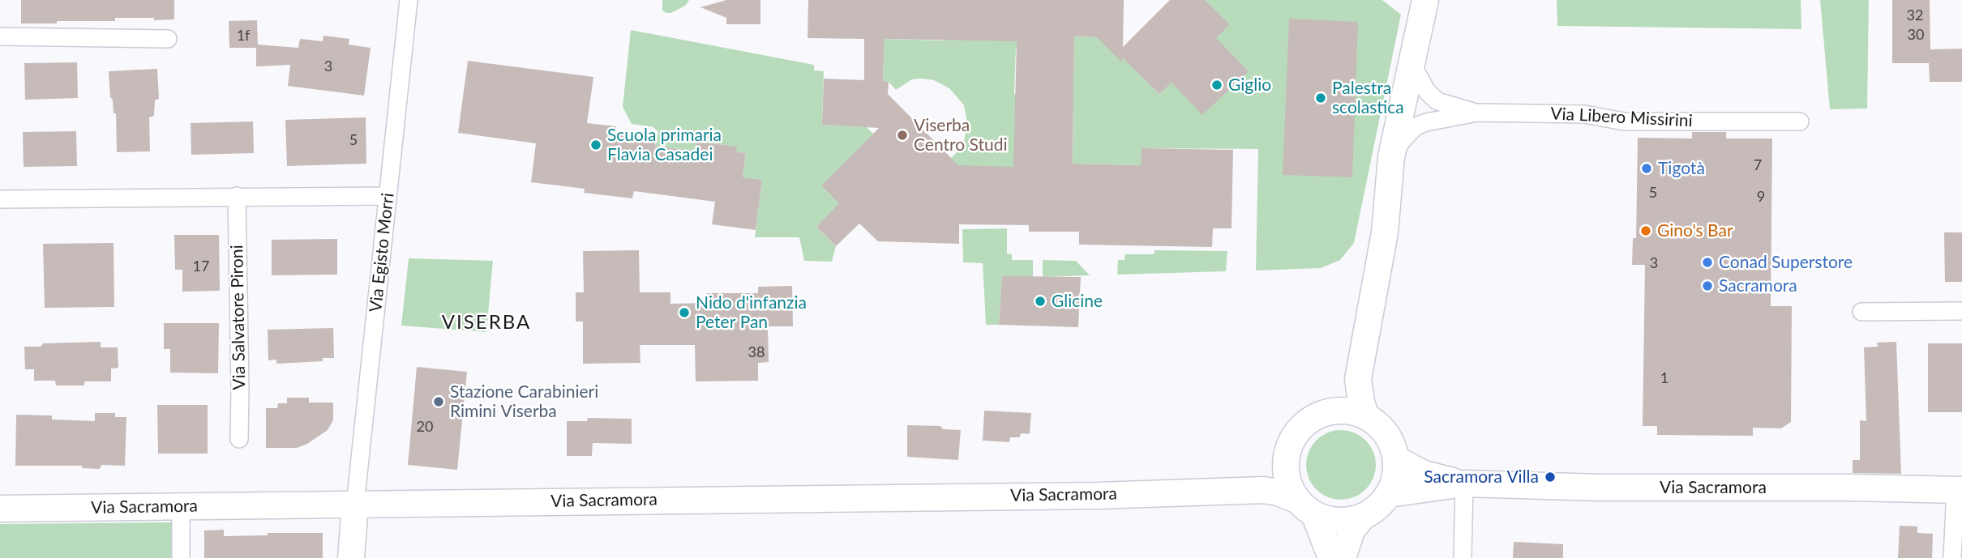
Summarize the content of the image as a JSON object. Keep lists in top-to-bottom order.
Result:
{
  "streets": {
    "street": [
      "Via Libero Missirini",
      "Via Egisto Morri",
      "Via Salvatore Pironi",
      "Via Sacramora"
    ]
  },
  "crossings": [
    ["Via Egisto Morri", "Via Sacramora"]
  ],
  "districts": ["VISERBA"],
  "places": [
    "Giglio",
    "Palestra scolastica",
    "Viserba Centro Studi",
    "Scuola primaria Flavia Casadei",
    "Tigotà",
    "Gino's Bar",
    "Conad Superstore",
    "Sacramora",
    "Glicine",
    "Nido d'infanzia Peter Pan",
    "Stazione Carabinieri Rimini Viserba",
    "Sacramora Villa"
  ],
  "house_numbers": [
    "32",
    "30",
    "1f",
    "3",
    "5",
    "7",
    "5",
    "9",
    "3",
    "17",
    "38",
    "1",
    "20"
  ]
}
